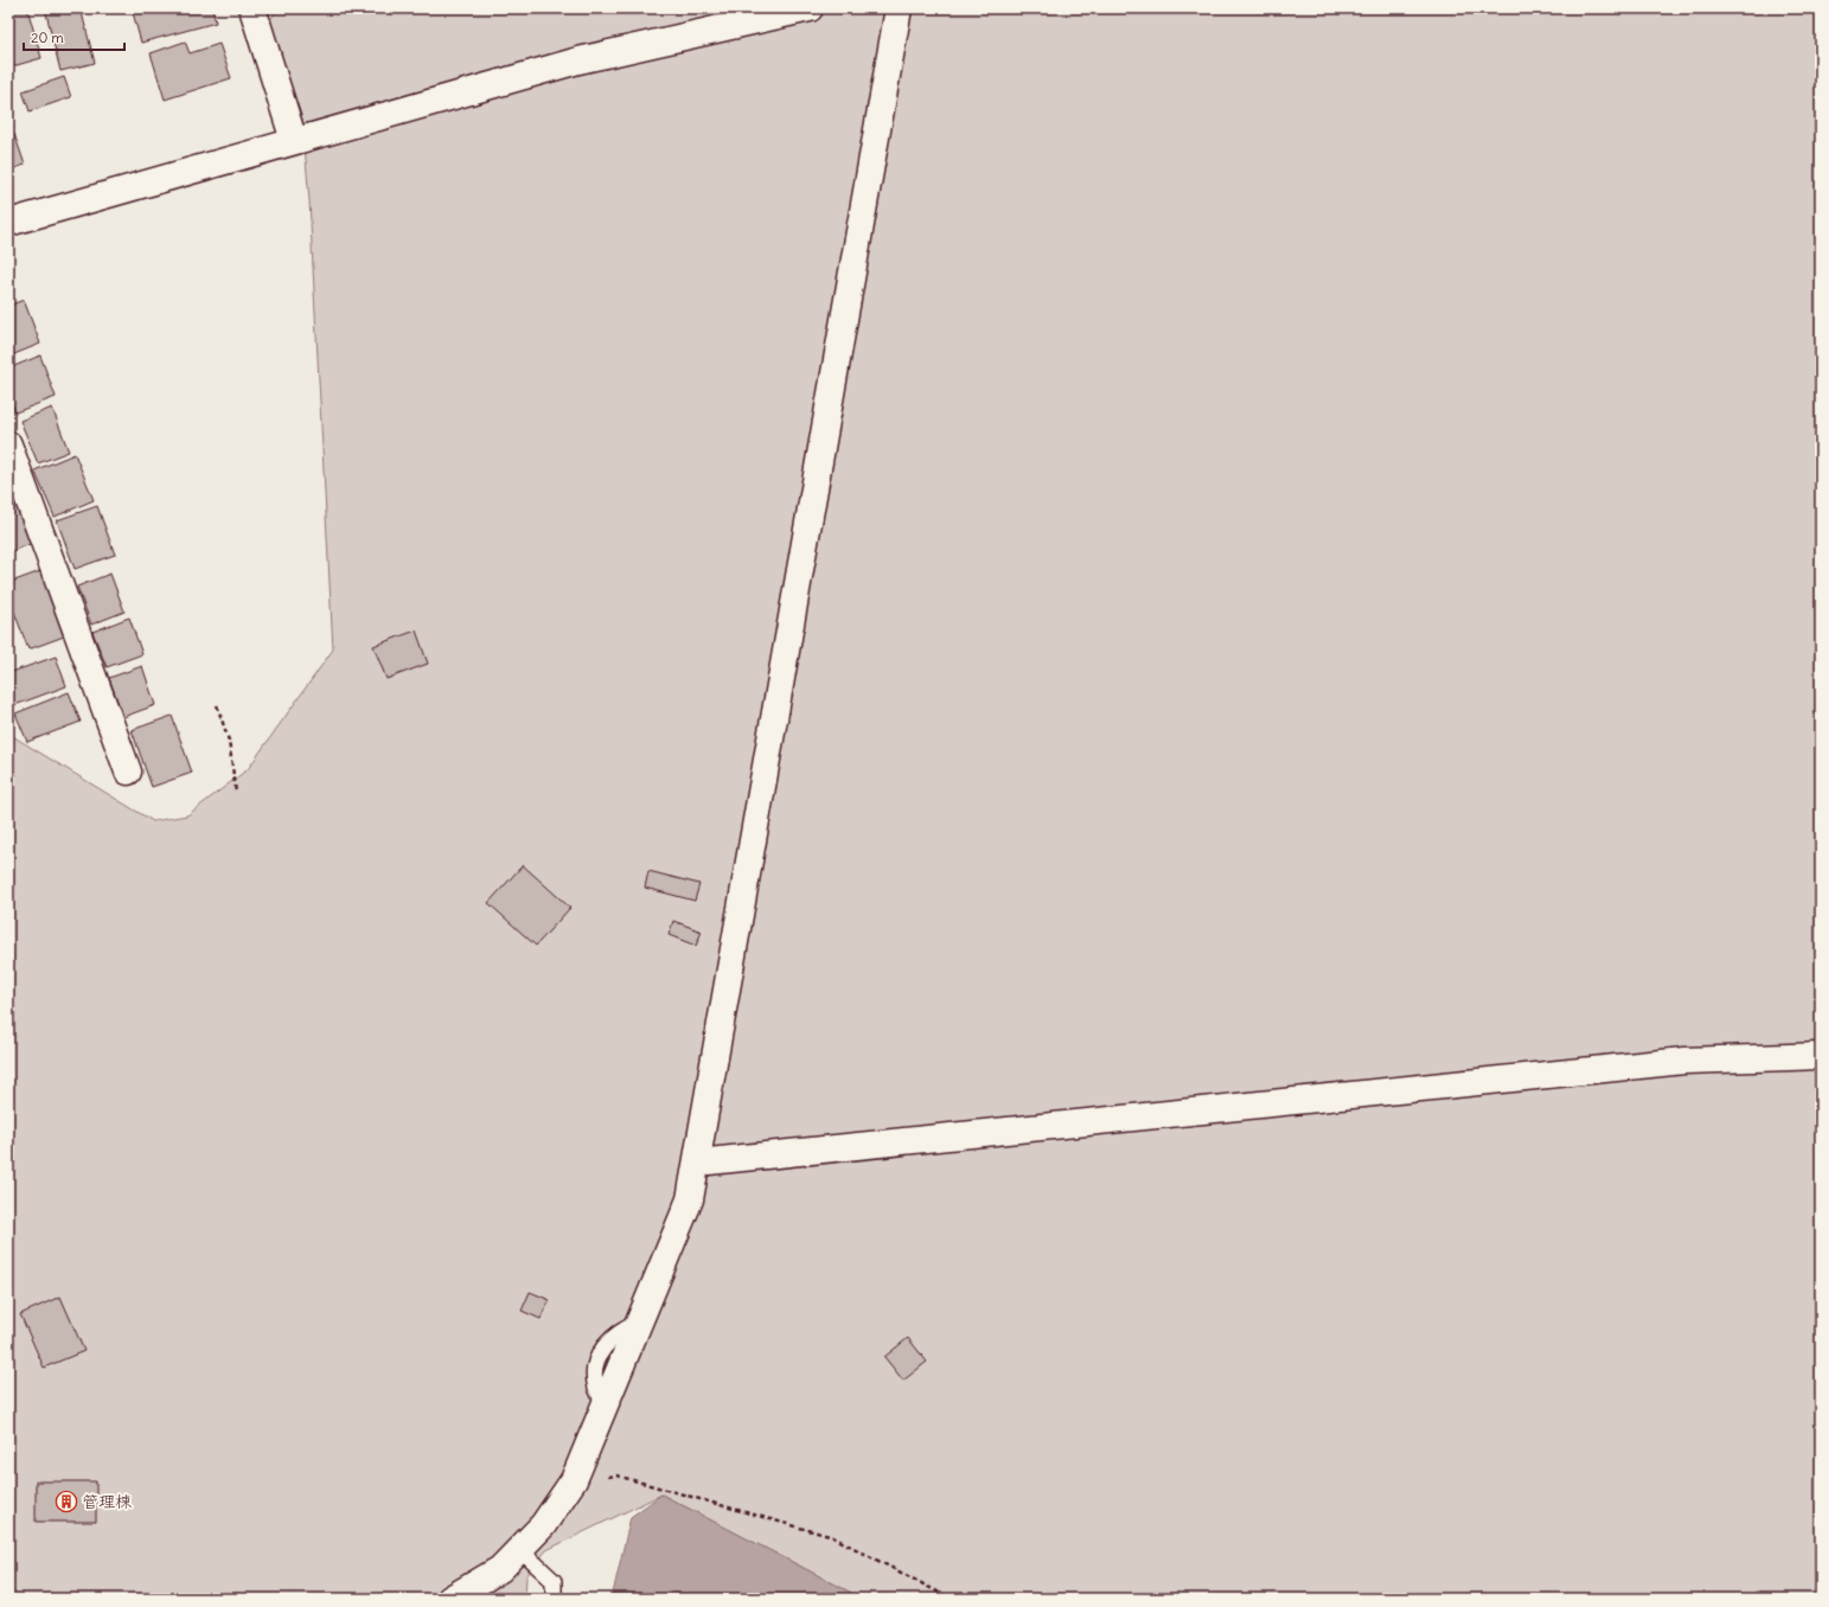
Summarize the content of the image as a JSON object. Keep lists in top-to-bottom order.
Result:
{
  "places": {
    "building": ["管理棟"]
  },
  "scale_bar": "20 m"
}
